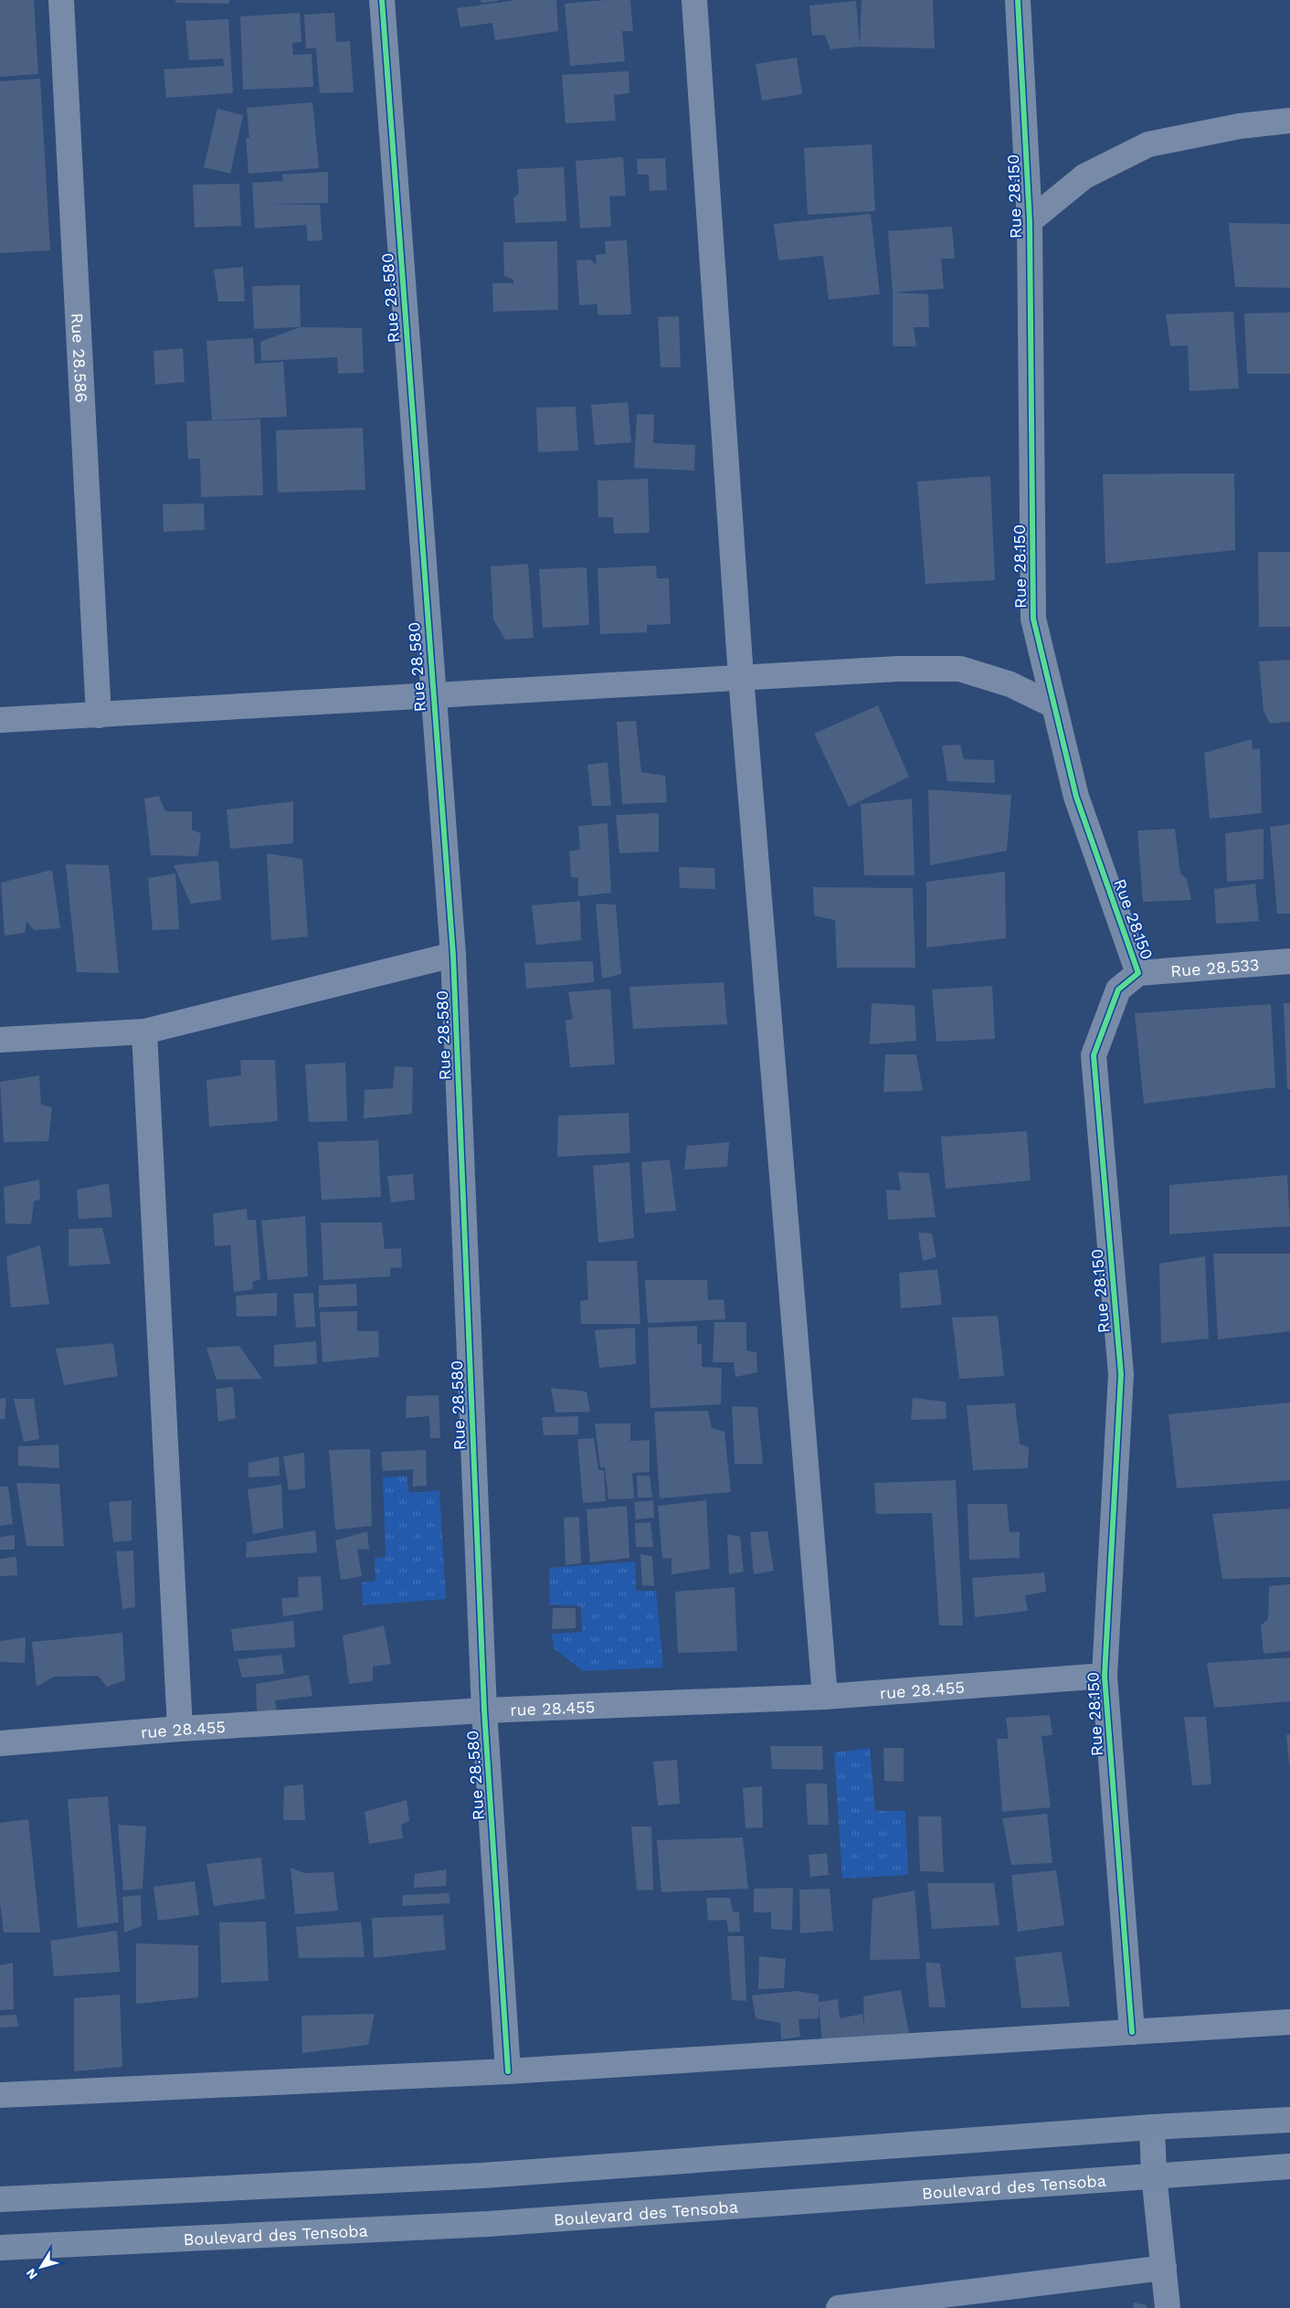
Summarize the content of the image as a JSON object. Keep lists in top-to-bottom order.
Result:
{
  "streets": {
    "main road": ["Boulevard des Tensoba"],
    "street": [
      "Rue 28.150",
      "Rue 28.580",
      "Rue 28.586",
      "Rue 28.533",
      "rue 28.455"
    ]
  },
  "crossings": [
    ["Rue 28.150", "Rue 28.533"],
    ["Rue 28.150", "rue 28.455"],
    ["Rue 28.580", "rue 28.455"]
  ],
  "north": "bottom left"
}
